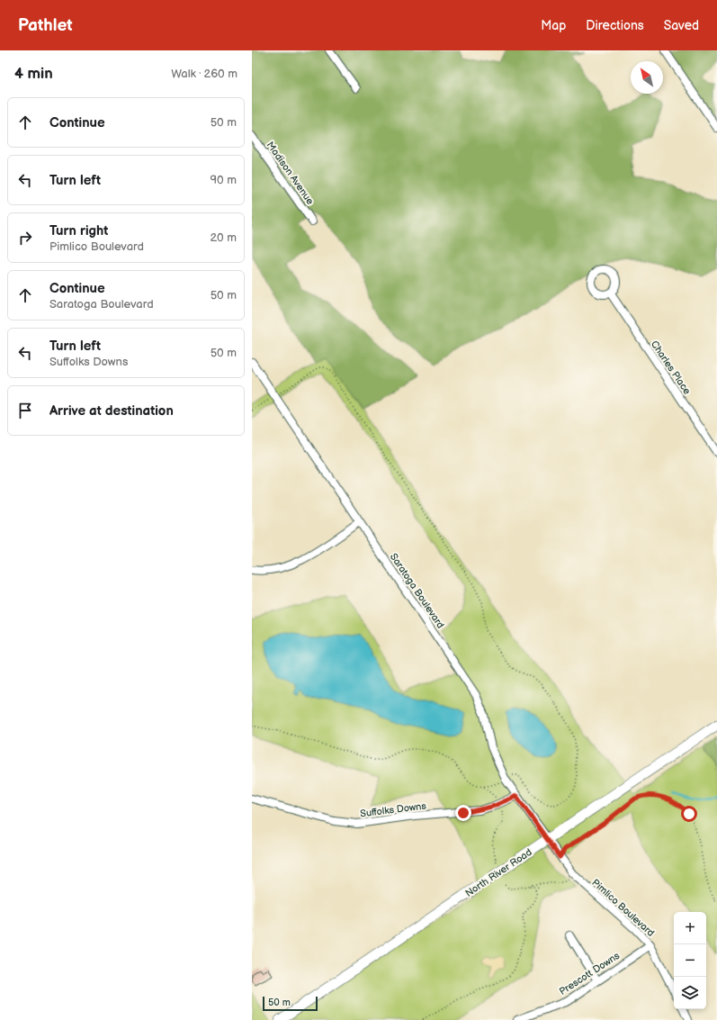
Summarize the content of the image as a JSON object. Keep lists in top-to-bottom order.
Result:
{
  "streets": {
    "street": [
      "Madison Avenue",
      "Charles Place",
      "Saratoga Boulevard",
      "Suffolks Downs",
      "North River Road",
      "Pimlico Boulevard",
      "Prescott Downs"
    ]
  },
  "crossings": [
    ["Saratoga Boulevard", "Suffolks Downs"],
    ["Saratoga Boulevard", "North River Road"],
    ["Saratoga Boulevard", "Pimlico Boulevard"],
    ["North River Road", "Pimlico Boulevard"],
    ["Pimlico Boulevard", "Prescott Downs"]
  ],
  "scale_bar": "50 m",
  "north": "top left",
  "page": {
    "header": "Pathlet",
    "nav": ["Map", "Directions", "Saved"],
    "heading": ["4 min", "Walk · 260 m"],
    "list": [
      ["Continue", "50 m"],
      ["Turn left", "90 m"],
      ["Turn right", "Pimlico Boulevard", "20 m"],
      ["Continue", "Saratoga Boulevard", "50 m"],
      ["Turn left", "Suffolks Downs", "50 m"],
      "Arrive at destination"
    ],
    "map_buttons": ["+", "−"],
    "scale": "50 m"
  }
}
